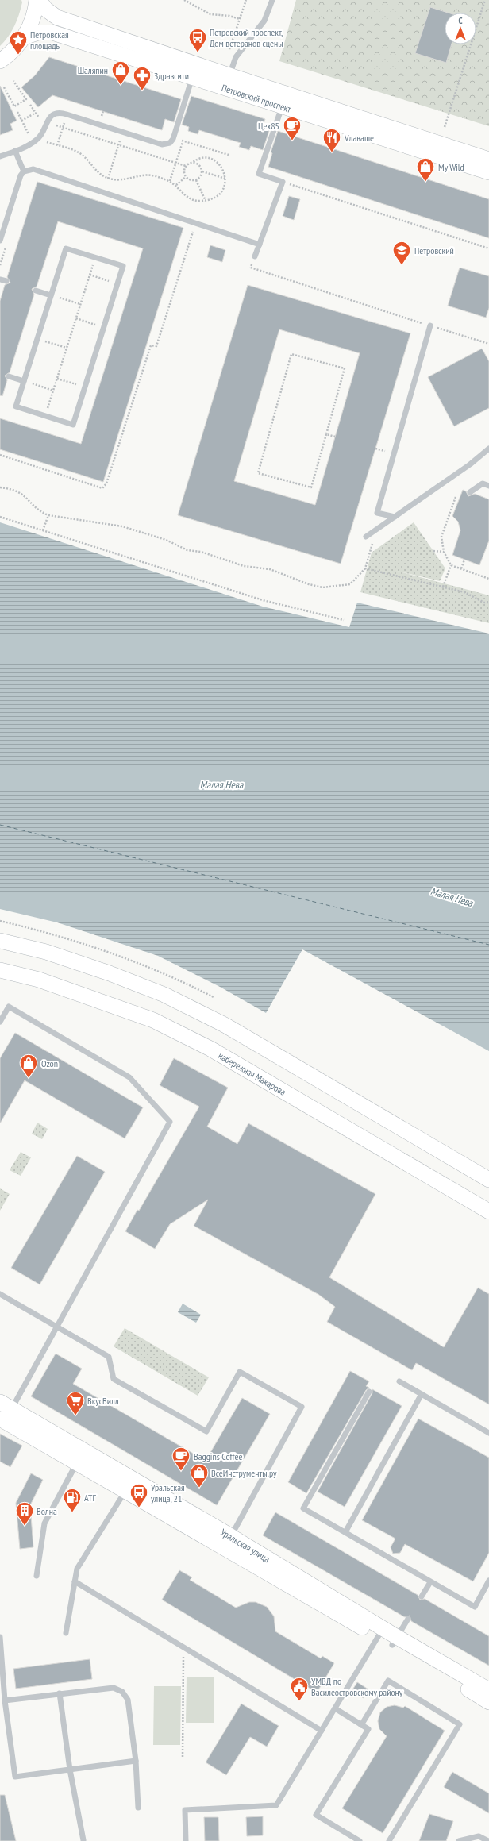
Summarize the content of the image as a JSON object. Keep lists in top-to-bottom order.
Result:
{
  "streets": {
    "main road": ["Петровский проспект", "набережная Макарова", "Уральская улица"]
  },
  "water": ["Малая Нева"],
  "places": {
    "bus stop": ["Петровский проспект, Дом ветеранов сцены", "Уральская улица, 21"],
    "place": ["Петровская площадь"],
    "shop": [
      "Шаляпин",
      "My Wild",
      "Ozon",
      "ВсеИнструменты.ру"
    ],
    "pharmacy": ["Здравсити"],
    "cafe": ["Цех85", "Baggins Coffee"],
    "restaurant": ["Vлаваше"],
    "school or university": ["Петровский"],
    "supermarket": ["ВкусВилл"],
    "fuel station": ["АТГ"],
    "building": ["Волна"],
    "public building": ["УМВД по Василеостровскому району"]
  },
  "north": "top"
}
